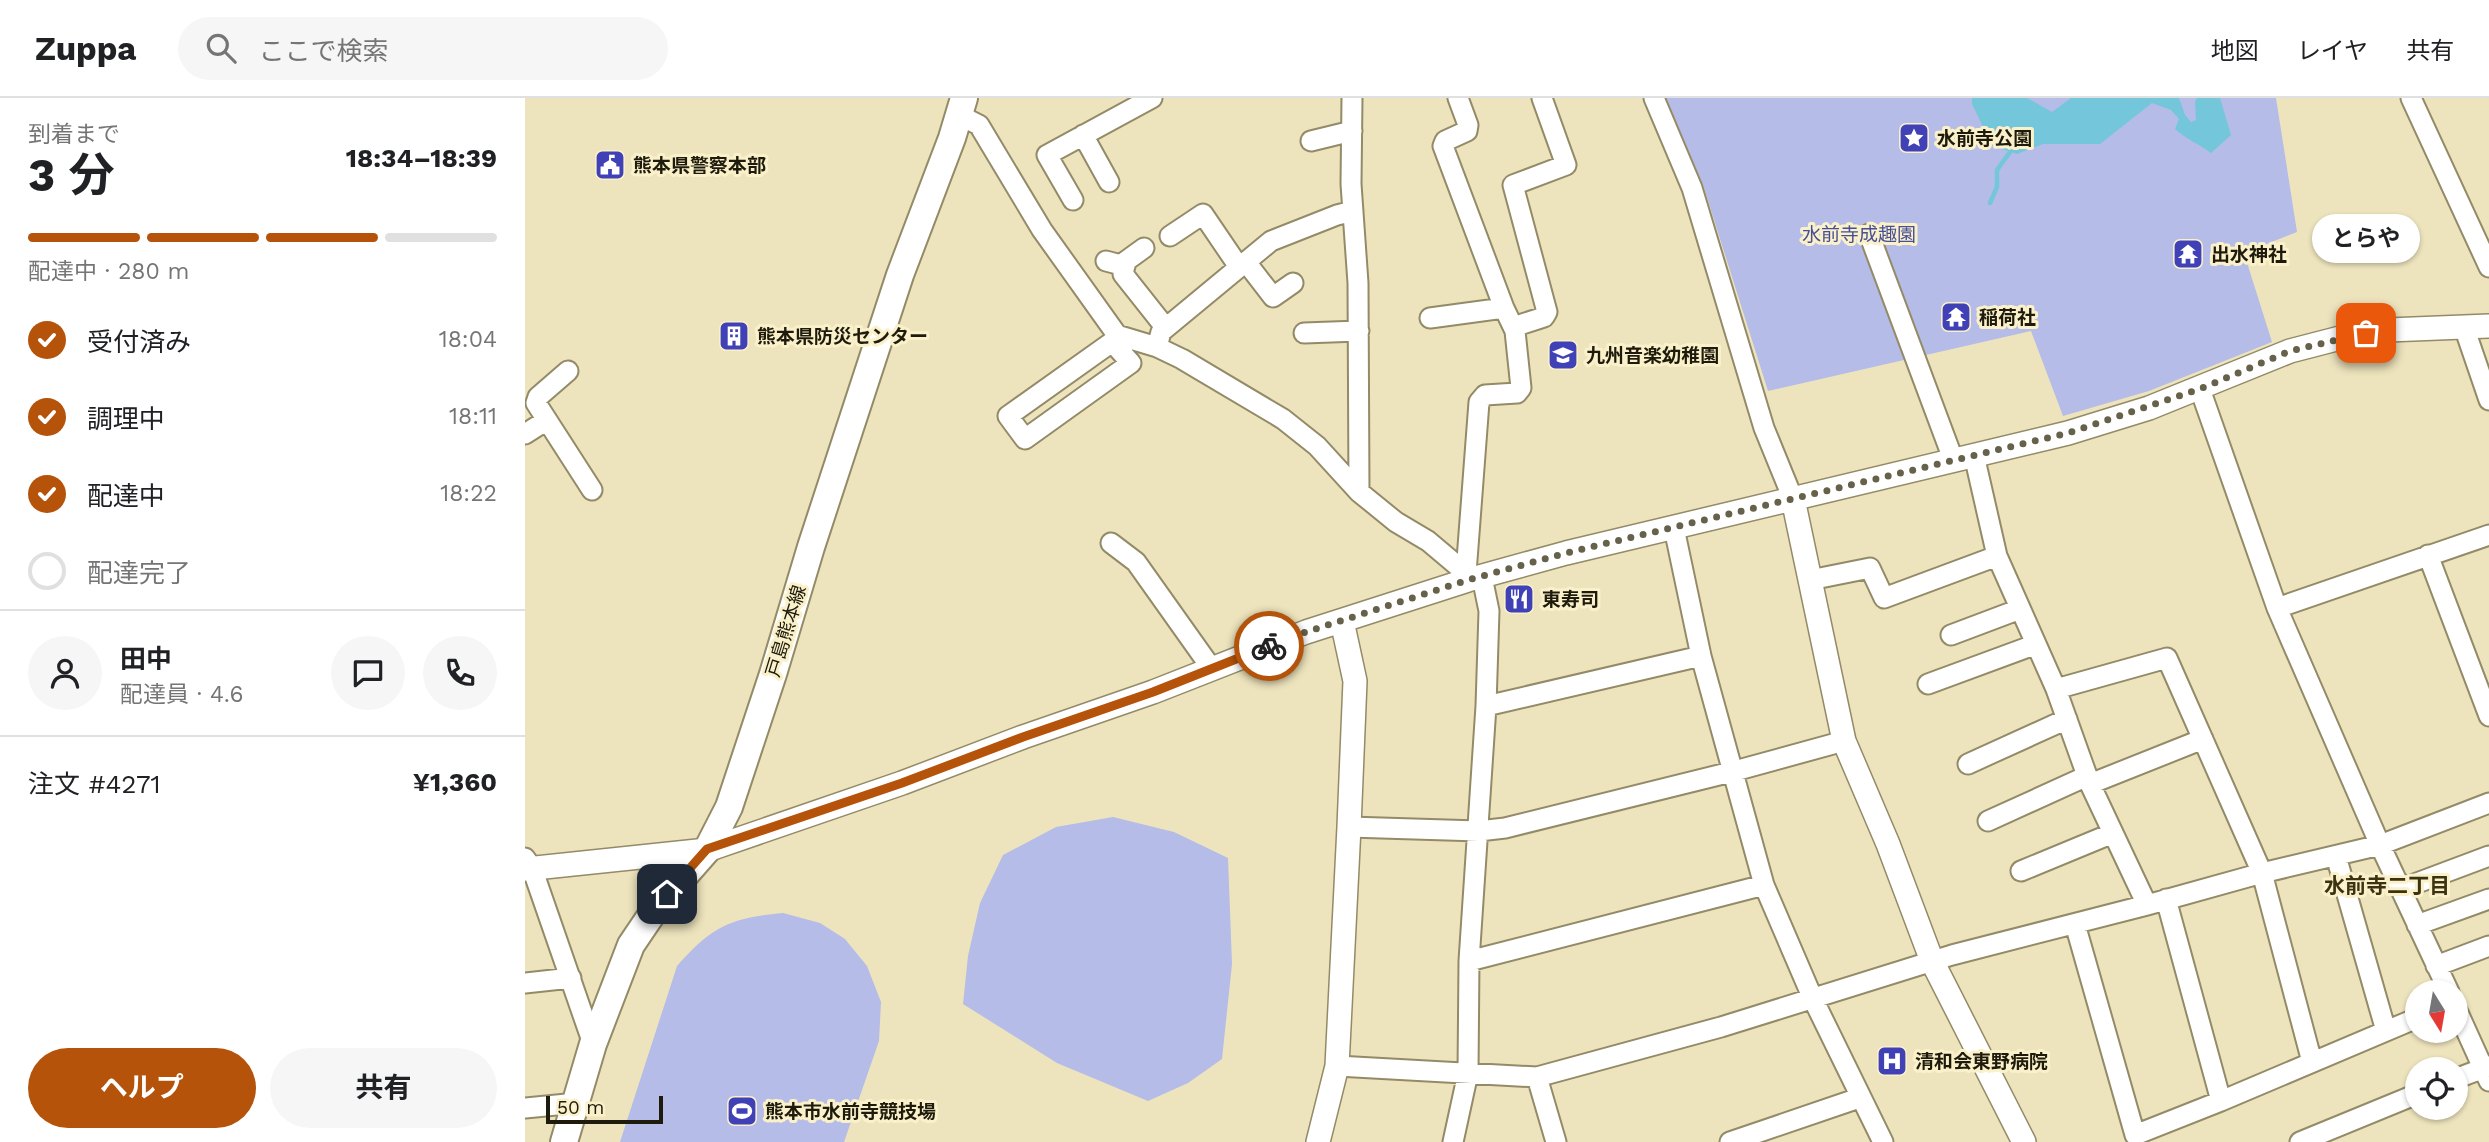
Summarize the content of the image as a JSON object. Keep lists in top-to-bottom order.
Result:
{
  "streets": {
    "main road": ["戸島熊本線"]
  },
  "districts": ["水前寺二丁目"],
  "parks": ["水前寺成趣園"],
  "places": {
    "place": ["水前寺公園"],
    "public building": ["熊本県警察本部"],
    "temple": ["出水神社", "稲荷社"],
    "other": ["とらや"],
    "building": ["熊本県防災センター"],
    "school or university": ["九州音楽幼稚園"],
    "restaurant": ["東寿司"],
    "hospital": ["清和会東野病院"],
    "sports": ["熊本市水前寺競技場"]
  },
  "scale_bar": "50 m",
  "north": "bottom",
  "page": {
    "header": "Zuppa",
    "search": "ここで検索",
    "nav": ["地図", "レイヤ", "共有"],
    "heading": ["3 分", "到着まで", "18:34–18:39"],
    "panel": [
      "田中",
      "配達員 · 4.6",
      "注文 #4271",
      "¥1,360"
    ],
    "bubble": "とらや",
    "bar": "配達中 · 280 m",
    "list": [
      ["受付済み", "18:04"],
      ["調理中", "18:11"],
      ["配達中", "18:22"],
      "配達完了"
    ],
    "buttons": ["ヘルプ", "共有"],
    "scale": "50 m"
  }
}
